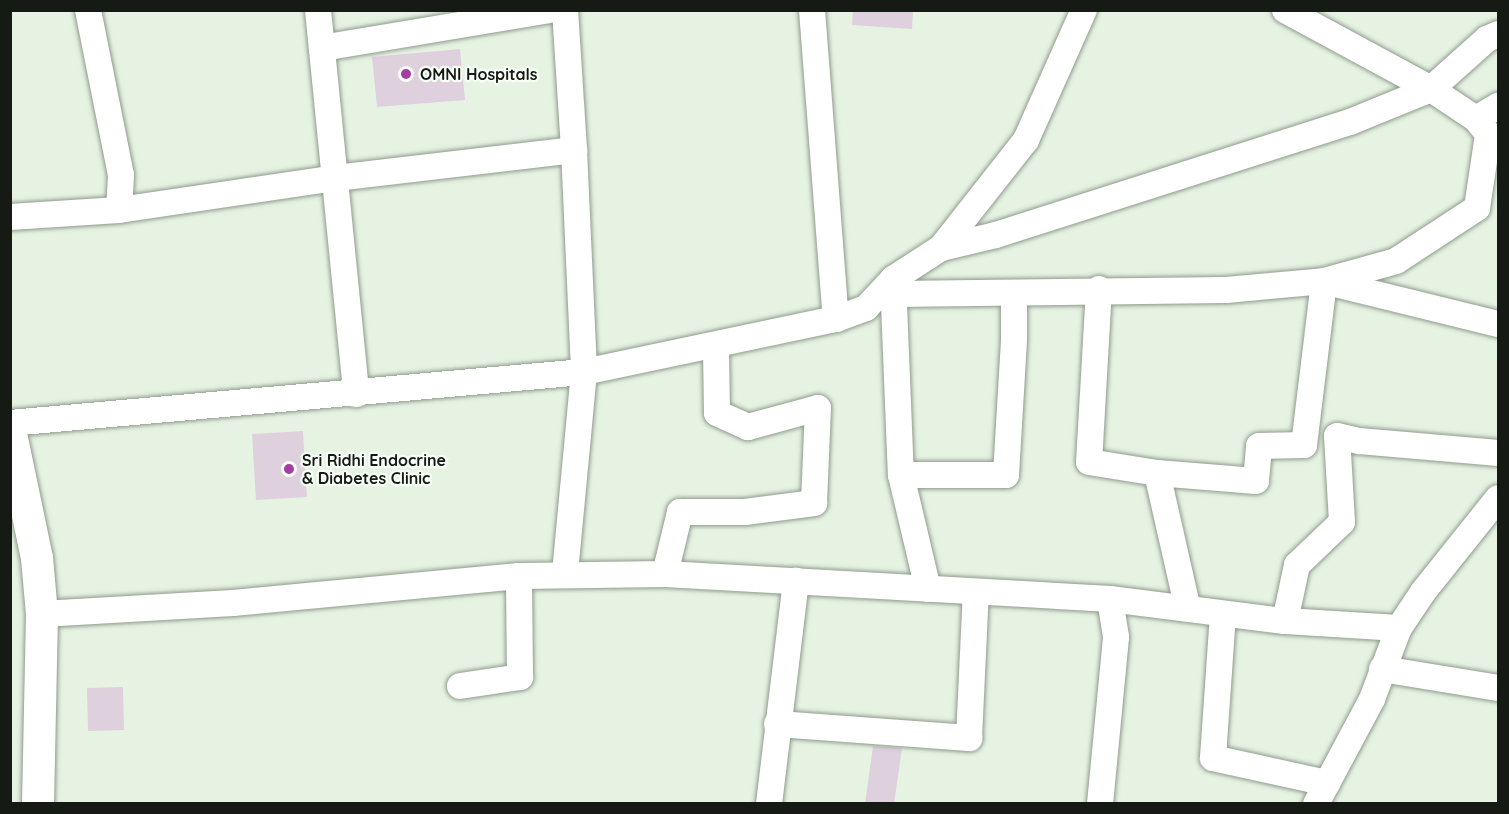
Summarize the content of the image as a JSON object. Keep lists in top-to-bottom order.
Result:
{
  "places": ["OMNI Hospitals", "Sri Ridhi Endocrine & Diabetes Clinic"]
}
